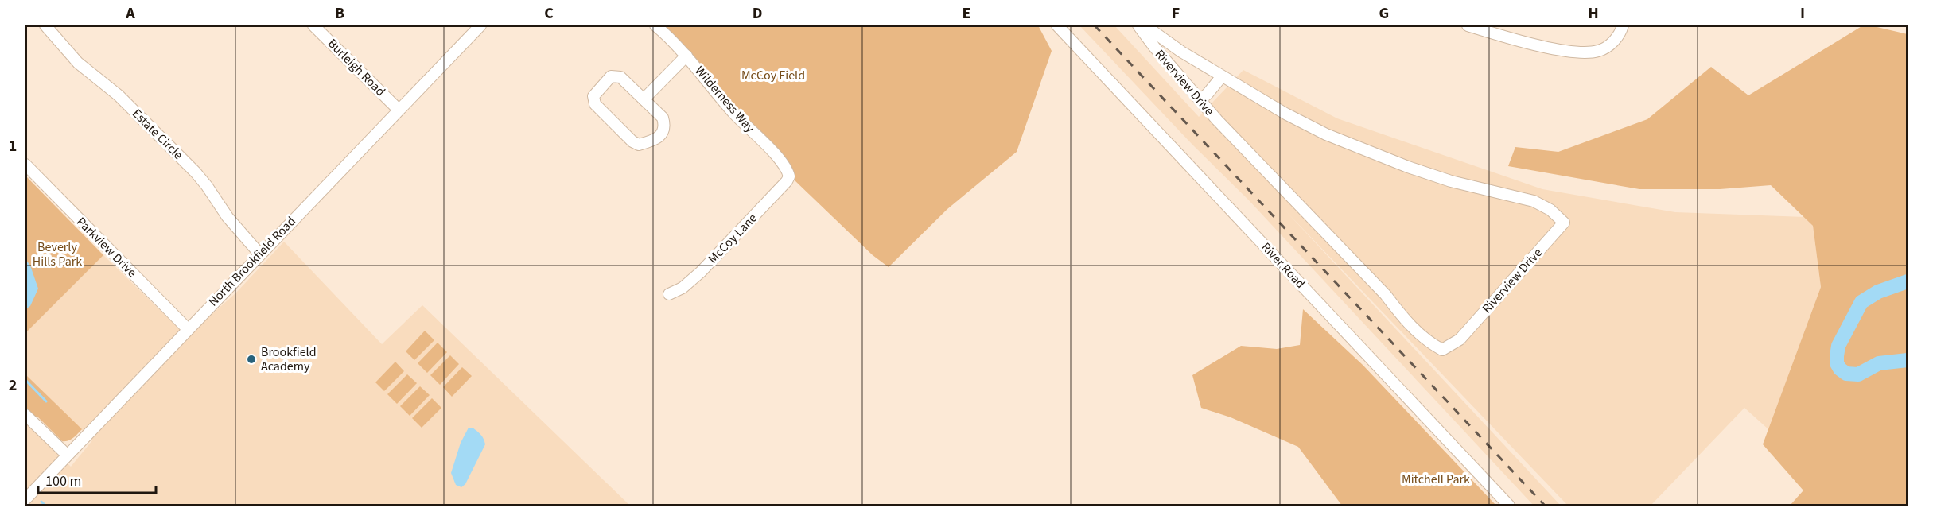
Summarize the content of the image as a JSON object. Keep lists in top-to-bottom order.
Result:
{
  "streets": {
    "street": [
      "Burleigh Road",
      "Riverview Drive",
      "Wilderness Way",
      "Estate Circle",
      "McCoy Lane",
      "Parkview Drive",
      "North Brookfield Road",
      "River Road"
    ]
  },
  "crossings": [
    ["Burleigh Road", "North Brookfield Road"],
    ["Wilderness Way", "McCoy Lane"],
    ["Estate Circle", "North Brookfield Road"],
    ["Parkview Drive", "North Brookfield Road"]
  ],
  "parks": ["McCoy Field", "Beverly Hills Park", "Mitchell Park"],
  "places": ["Brookfield Academy"],
  "scale_bar": "100 m",
  "grid": {
    "columns": [
      "A",
      "B",
      "C",
      "D",
      "E",
      "F",
      "G",
      "H",
      "I"
    ],
    "rows": ["1", "2"]
  }
}
